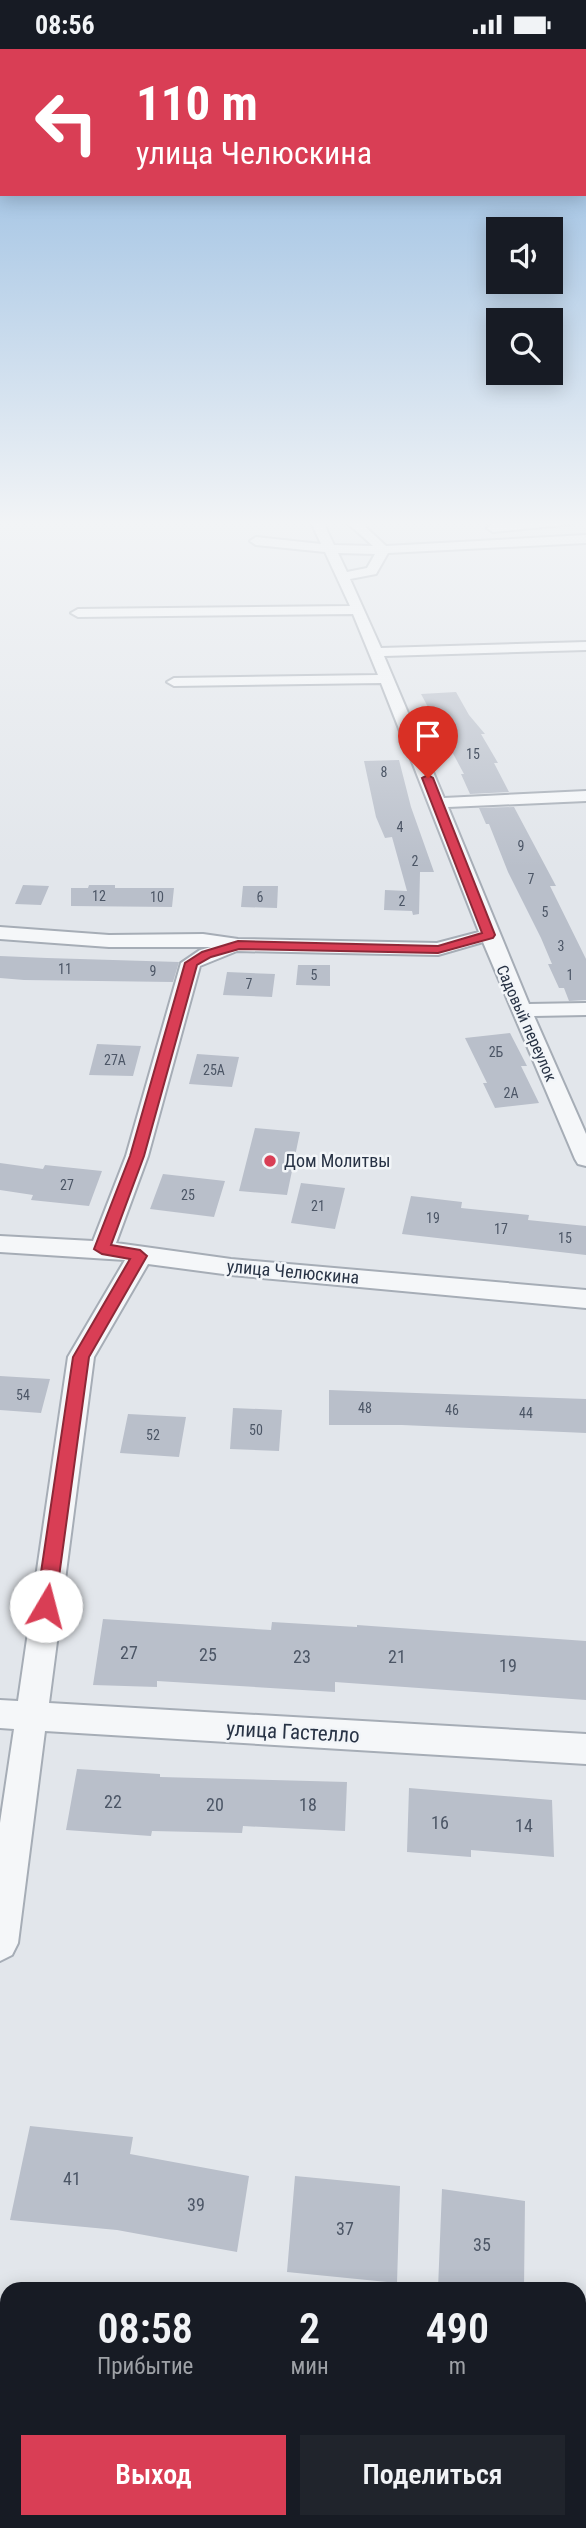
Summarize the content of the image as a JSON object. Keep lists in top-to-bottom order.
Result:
{
  "streets": {
    "street": ["Садовый переулок", "улица Челюскина", "улица Гастелло"]
  },
  "places": ["Дом Молитвы"],
  "house_numbers": [
    "15",
    "8",
    "4",
    "9",
    "2",
    "7",
    "12",
    "10",
    "6",
    "2",
    "5",
    "3",
    "11",
    "9",
    "5",
    "1",
    "7",
    "2Б",
    "27А",
    "25А",
    "2А",
    "27",
    "25",
    "21",
    "19",
    "17",
    "15",
    "54",
    "48",
    "46",
    "44",
    "50",
    "52",
    "27",
    "25",
    "23",
    "21",
    "19",
    "22",
    "20",
    "18",
    "16",
    "14",
    "41",
    "39",
    "37",
    "35"
  ],
  "page": {
    "status": "08:56",
    "turn": ["110 m", "улица Челюскина"],
    "eta": [
      "08:58",
      "Прибытие",
      "2",
      "мин",
      "490",
      "m"
    ],
    "buttons": ["Выход", "Поделиться"]
  }
}
